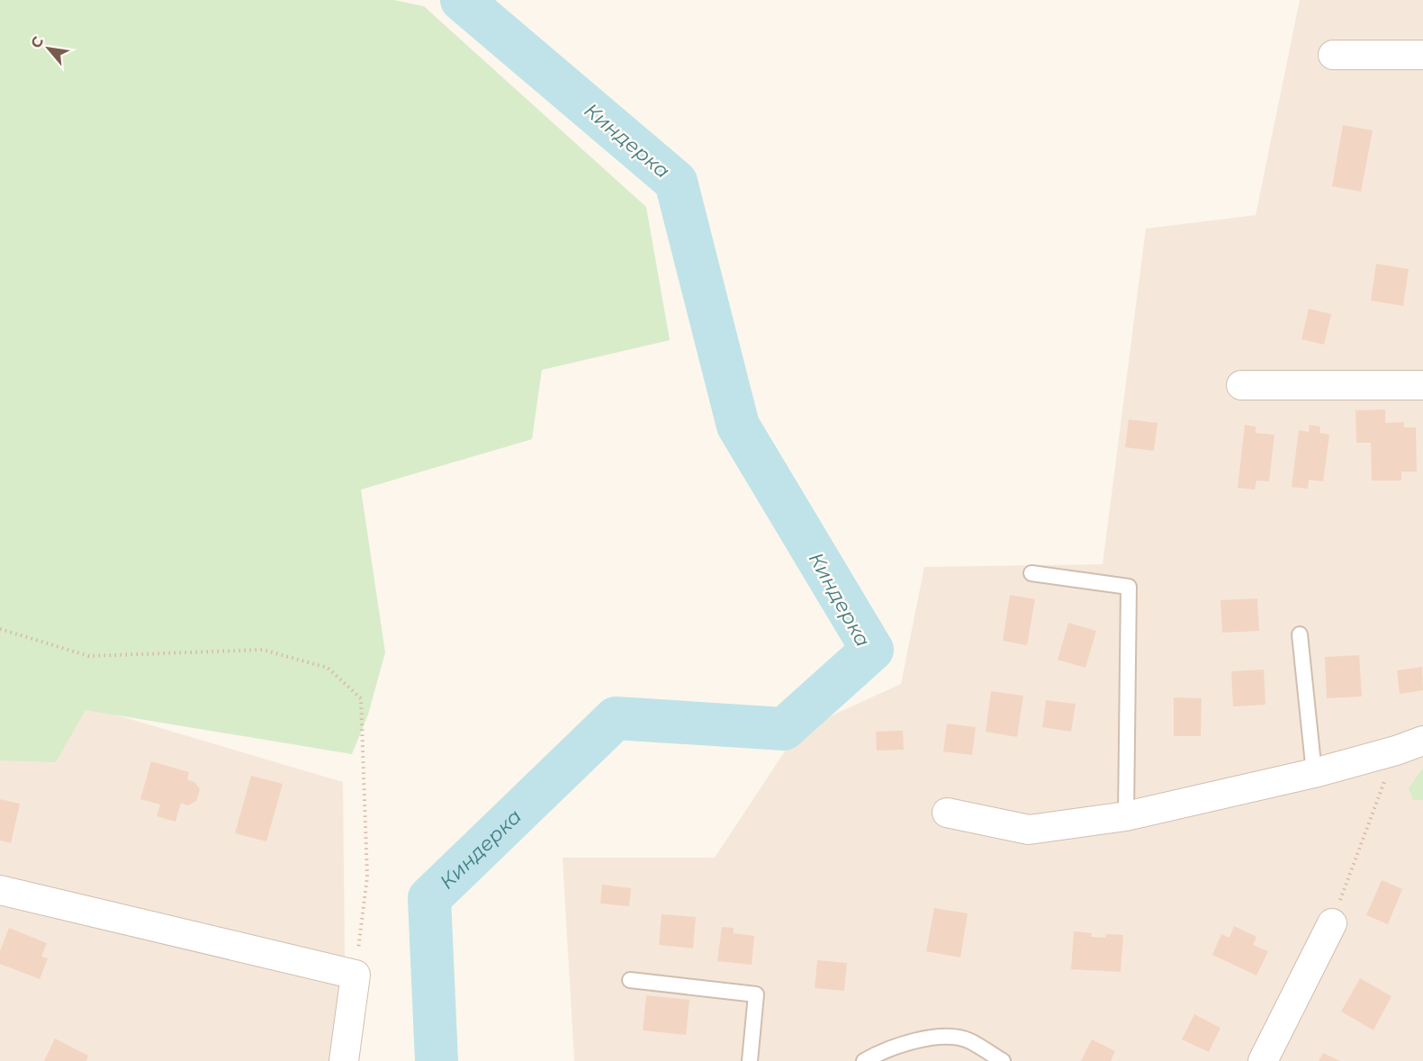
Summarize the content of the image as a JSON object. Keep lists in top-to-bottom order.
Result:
{
  "water": ["Киндерка"],
  "north": "top left"
}
